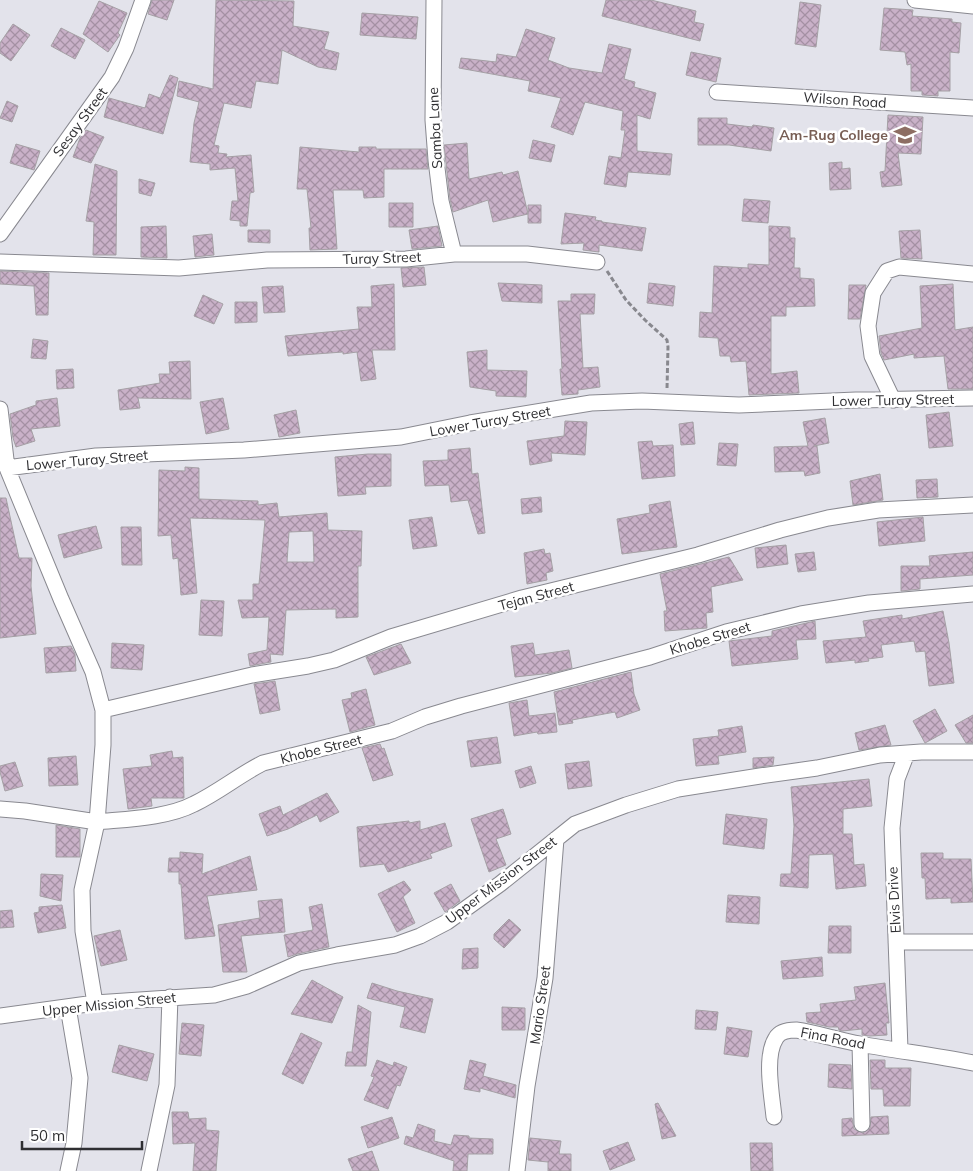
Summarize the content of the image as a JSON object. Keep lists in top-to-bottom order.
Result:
{
  "streets": {
    "street": [
      "Wilson Road",
      "Sesay Street",
      "Samba Lane",
      "Turay Street",
      "Lower Turay Street",
      "Tejan Street",
      "Khobe Street",
      "Upper Mission Street",
      "Elvis Drive",
      "Mario Street",
      "Fina Road"
    ]
  },
  "crossings": [
    ["Samba Lane", "Turay Street"],
    ["Upper Mission Street", "Elvis Drive"],
    ["Upper Mission Street", "Mario Street"],
    ["Elvis Drive", "Fina Road"]
  ],
  "places": {
    "school or university": ["Am-Rug College"]
  },
  "scale_bar": "50 m"
}
